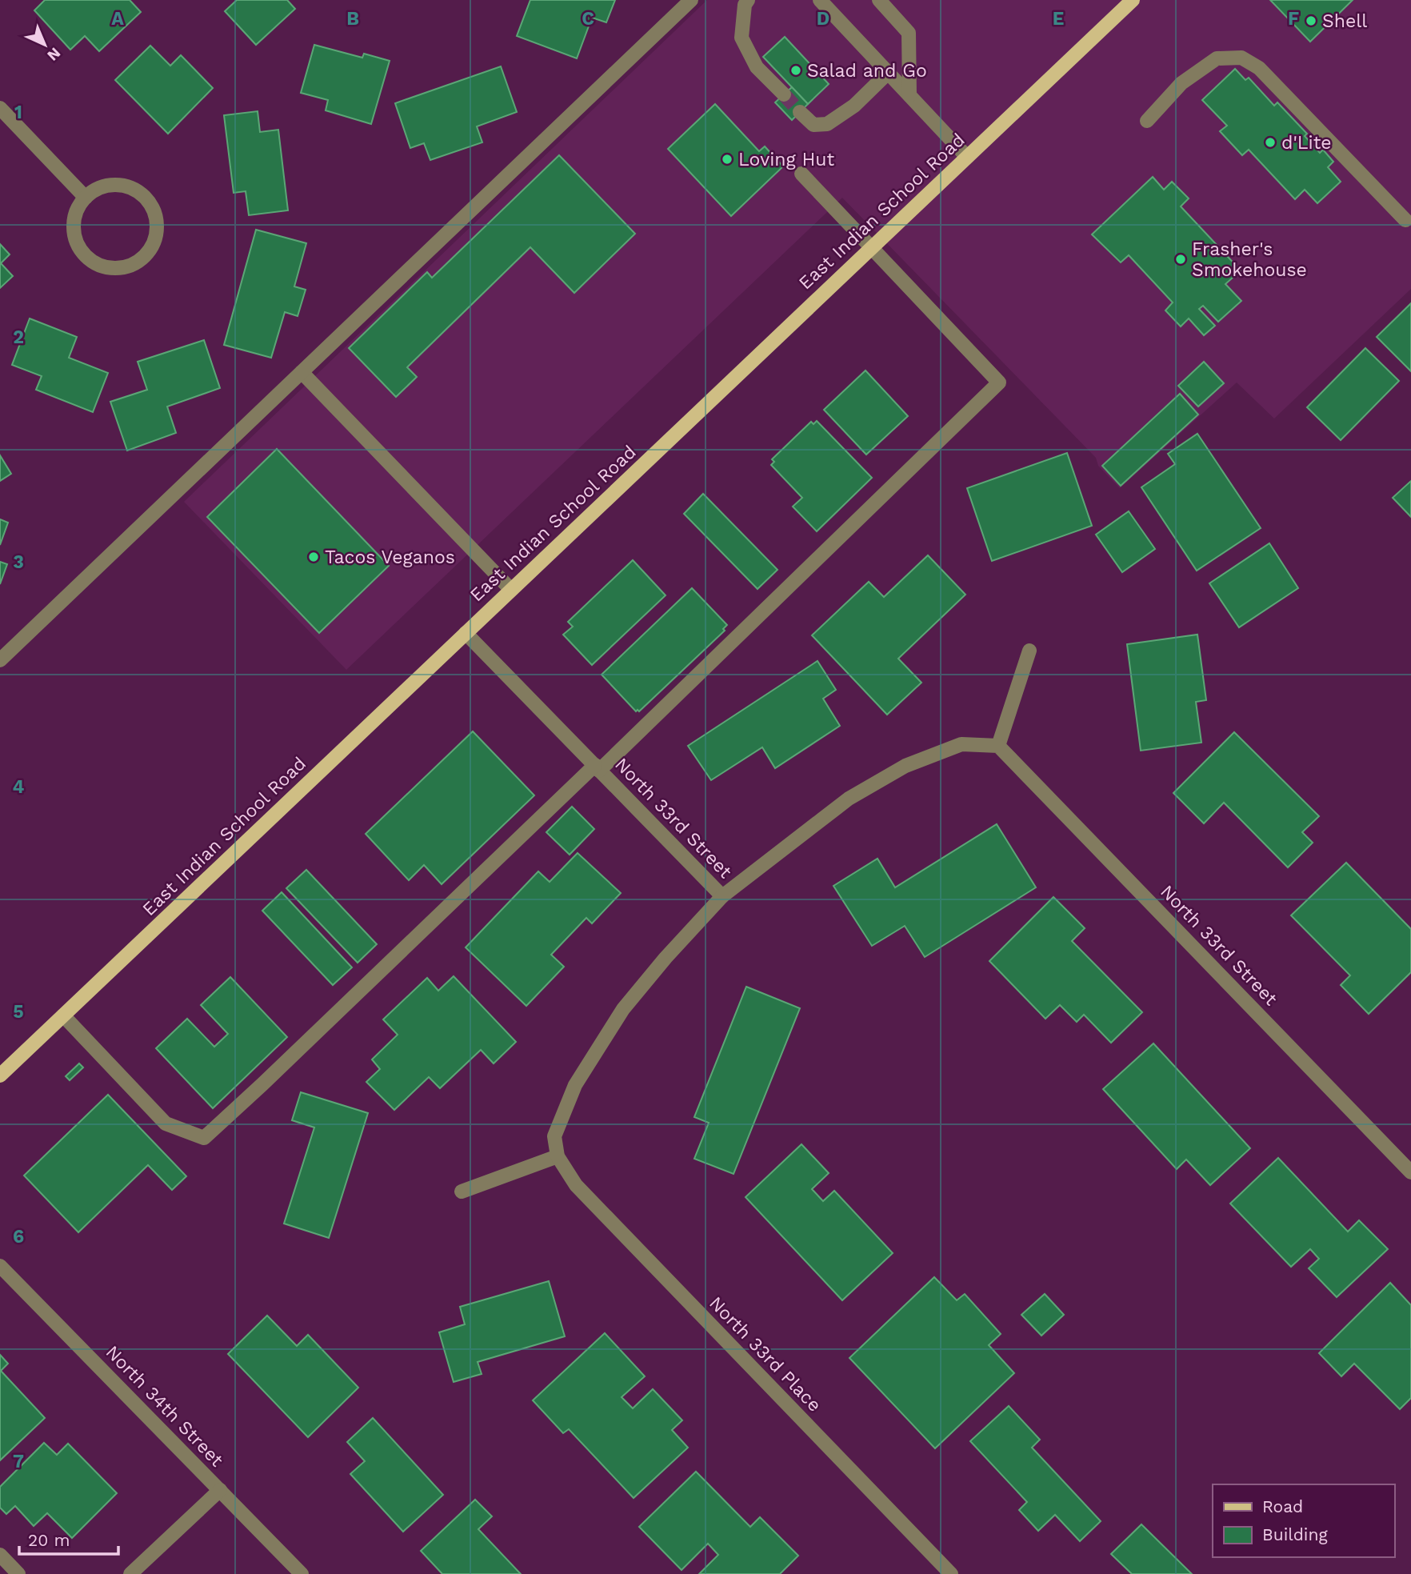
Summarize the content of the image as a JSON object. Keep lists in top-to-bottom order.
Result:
{
  "streets": {
    "main road": ["East Indian School Road"],
    "street": ["North 33rd Street", "North 33rd Place", "North 34th Street"]
  },
  "crossings": [
    ["East Indian School Road", "North 33rd Street"]
  ],
  "places": [
    "Shell",
    "Salad and Go",
    "d'Lite",
    "Loving Hut",
    "Frasher's Smokehouse",
    "Tacos Veganos"
  ],
  "legend": ["Road", "Building"],
  "scale_bar": "20 m",
  "north": "bottom right",
  "grid": {
    "columns": [
      "A",
      "B",
      "C",
      "D",
      "E",
      "F"
    ],
    "rows": [
      "1",
      "2",
      "3",
      "4",
      "5",
      "6",
      "7"
    ]
  }
}
